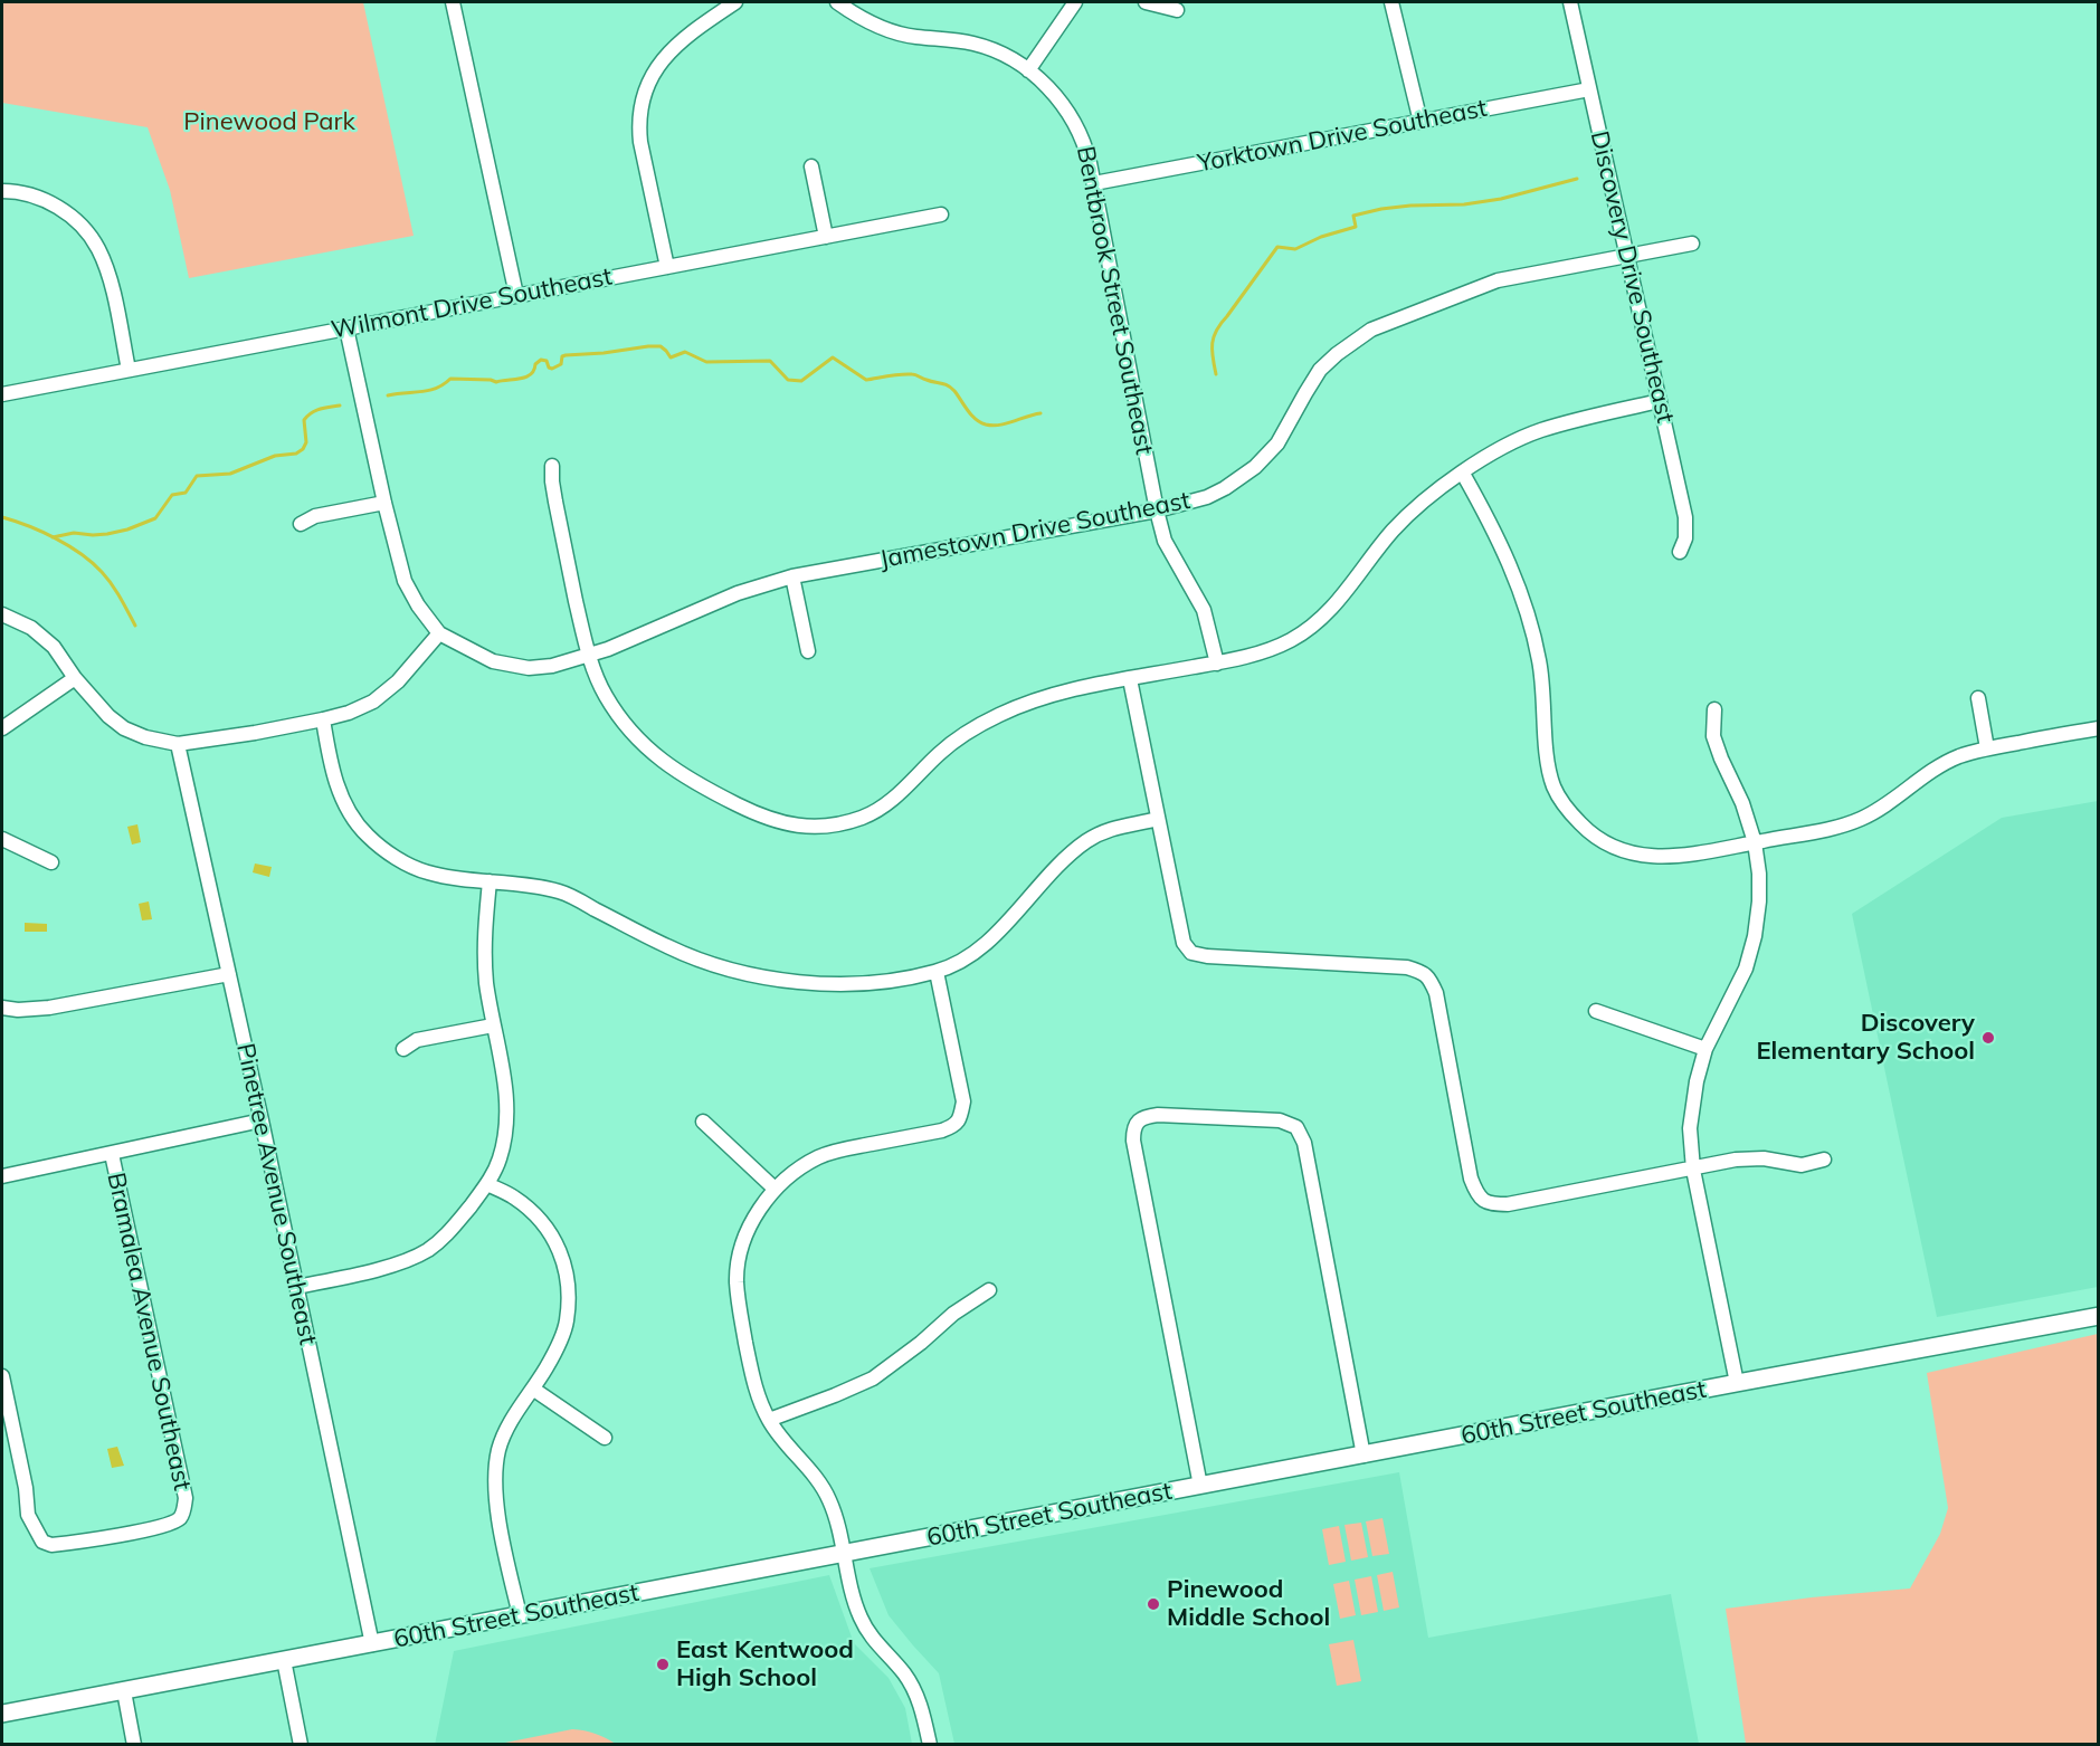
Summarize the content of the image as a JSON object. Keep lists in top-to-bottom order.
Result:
{
  "streets": {
    "main road": ["60th Street Southeast"],
    "street": [
      "Yorktown Drive Southeast",
      "Discovery Drive Southeast",
      "Bentbrook Street Southeast",
      "Wilmont Drive Southeast",
      "Jamestown Drive Southeast",
      "Pinetree Avenue Southeast",
      "Bramalea Avenue Southeast"
    ]
  },
  "crossings": [
    ["Yorktown Drive Southeast", "Discovery Drive Southeast"],
    ["Yorktown Drive Southeast", "Bentbrook Street Southeast"],
    ["Discovery Drive Southeast", "Jamestown Drive Southeast"],
    ["Bentbrook Street Southeast", "Jamestown Drive Southeast"],
    ["Pinetree Avenue Southeast", "60th Street Southeast"]
  ],
  "parks": ["Pinewood Park"],
  "places": ["Discovery Elementary School", "Pinewood Middle School", "East Kentwood High School"]
}
